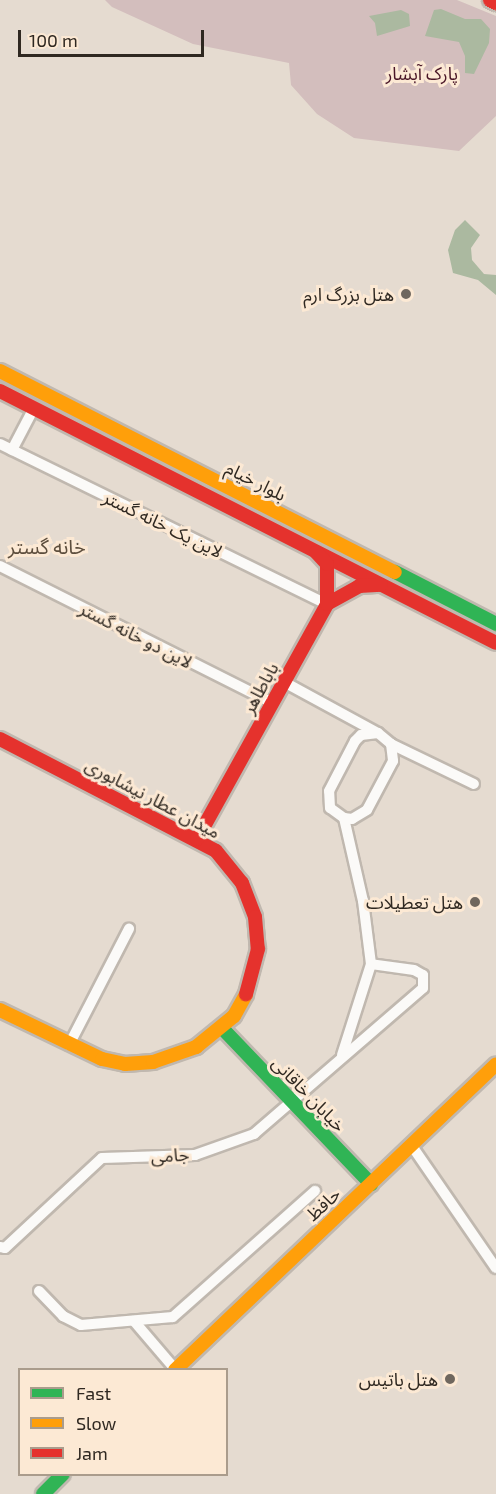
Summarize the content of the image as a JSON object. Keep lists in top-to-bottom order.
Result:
{
  "streets": {
    "main road": [
      "بلوار خیام",
      "باباطاهر",
      "میدان عطار نیشابوری",
      "خیابان خاقانی",
      "حافظ"
    ],
    "street": ["لاین یک خانه گستر", "لاین دو خانه گستر", "جامی"]
  },
  "crossings": [
    ["بلوار خیام", "باباطاهر"],
    ["لاین یک خانه گستر", "باباطاهر"],
    ["لاین دو خانه گستر", "باباطاهر"],
    ["باباطاهر", "میدان عطار نیشابوری"],
    ["میدان عطار نیشابوری", "خیابان خاقانی"],
    ["خیابان خاقانی", "جامی"],
    ["خیابان خاقانی", "حافظ"]
  ],
  "districts": ["خانه گستر"],
  "parks": ["پارک آبشار"],
  "places": ["هتل بزرگ ارم", "هتل تعطیلات", "هتل باتیس"],
  "legend": ["Fast", "Slow", "Jam"],
  "scale_bar": "100 m"
}
